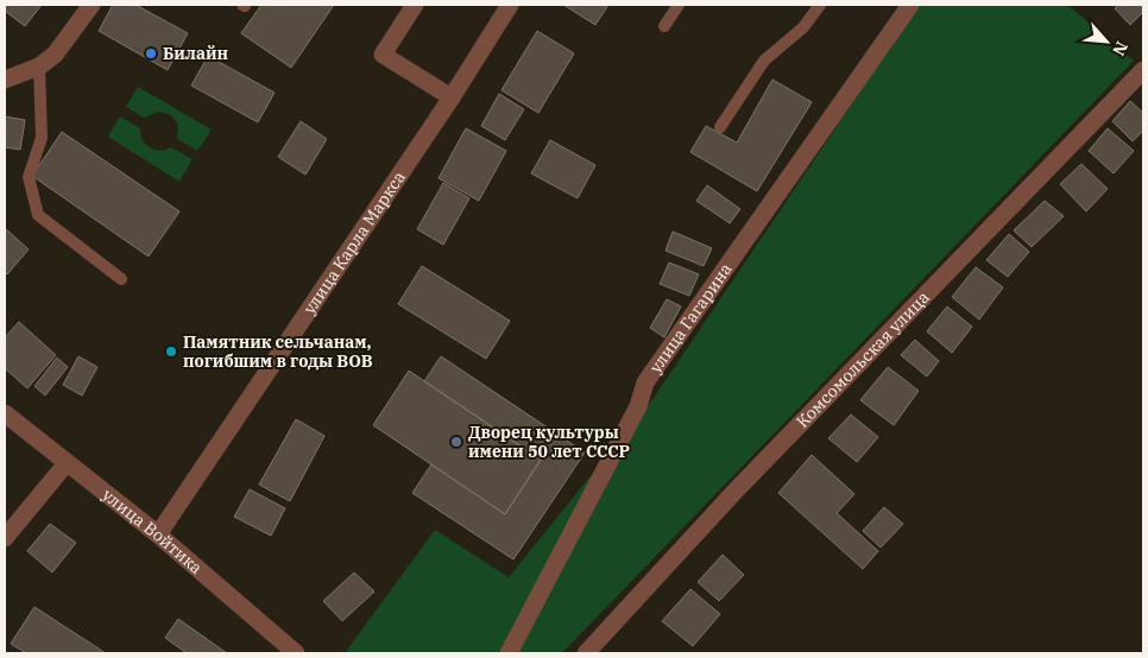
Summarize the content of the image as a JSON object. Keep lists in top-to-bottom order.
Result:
{
  "streets": {
    "street": [
      "улица Карла Маркса",
      "улица Гагарина",
      "Комсомольская улица",
      "улица Войтика"
    ]
  },
  "crossings": [
    ["улица Карла Маркса", "улица Войтика"]
  ],
  "places": ["Билайн", "Памятник сельчанам, погибшим в годы ВОВ", "Дворец культуры имени 50 лет СССР"],
  "north": "bottom right"
}
